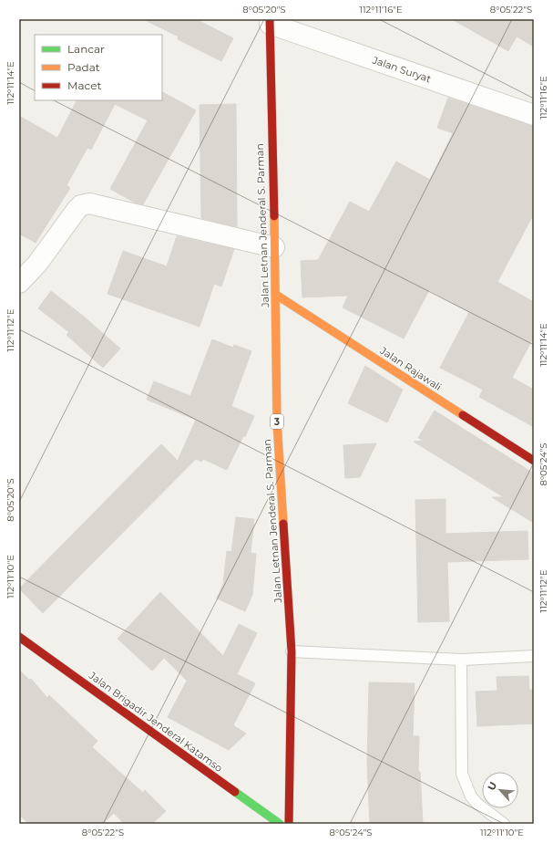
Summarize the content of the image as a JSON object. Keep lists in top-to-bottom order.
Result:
{
  "streets": {
    "main road": [
      "Jalan Letnan Jenderal S. Parman",
      "Jalan Rajawali",
      "3",
      "Jalan Brigadir Jenderal Katamso"
    ],
    "street": ["Jalan Suryat"]
  },
  "crossings": [
    ["Jalan Suryat", "Jalan Letnan Jenderal S. Parman"],
    ["Jalan Letnan Jenderal S. Parman", "Jalan Rajawali"]
  ],
  "legend": ["Lancar", "Padat", "Macet"],
  "north": "top left",
  "coordinates": [
    "8°05'20\"S",
    "112°11'16\"E",
    "8°05'22\"S",
    "112°11'14\"E",
    "112°11'12\"E",
    "8°05'24\"S",
    "112°11'10\"E"
  ]
}
